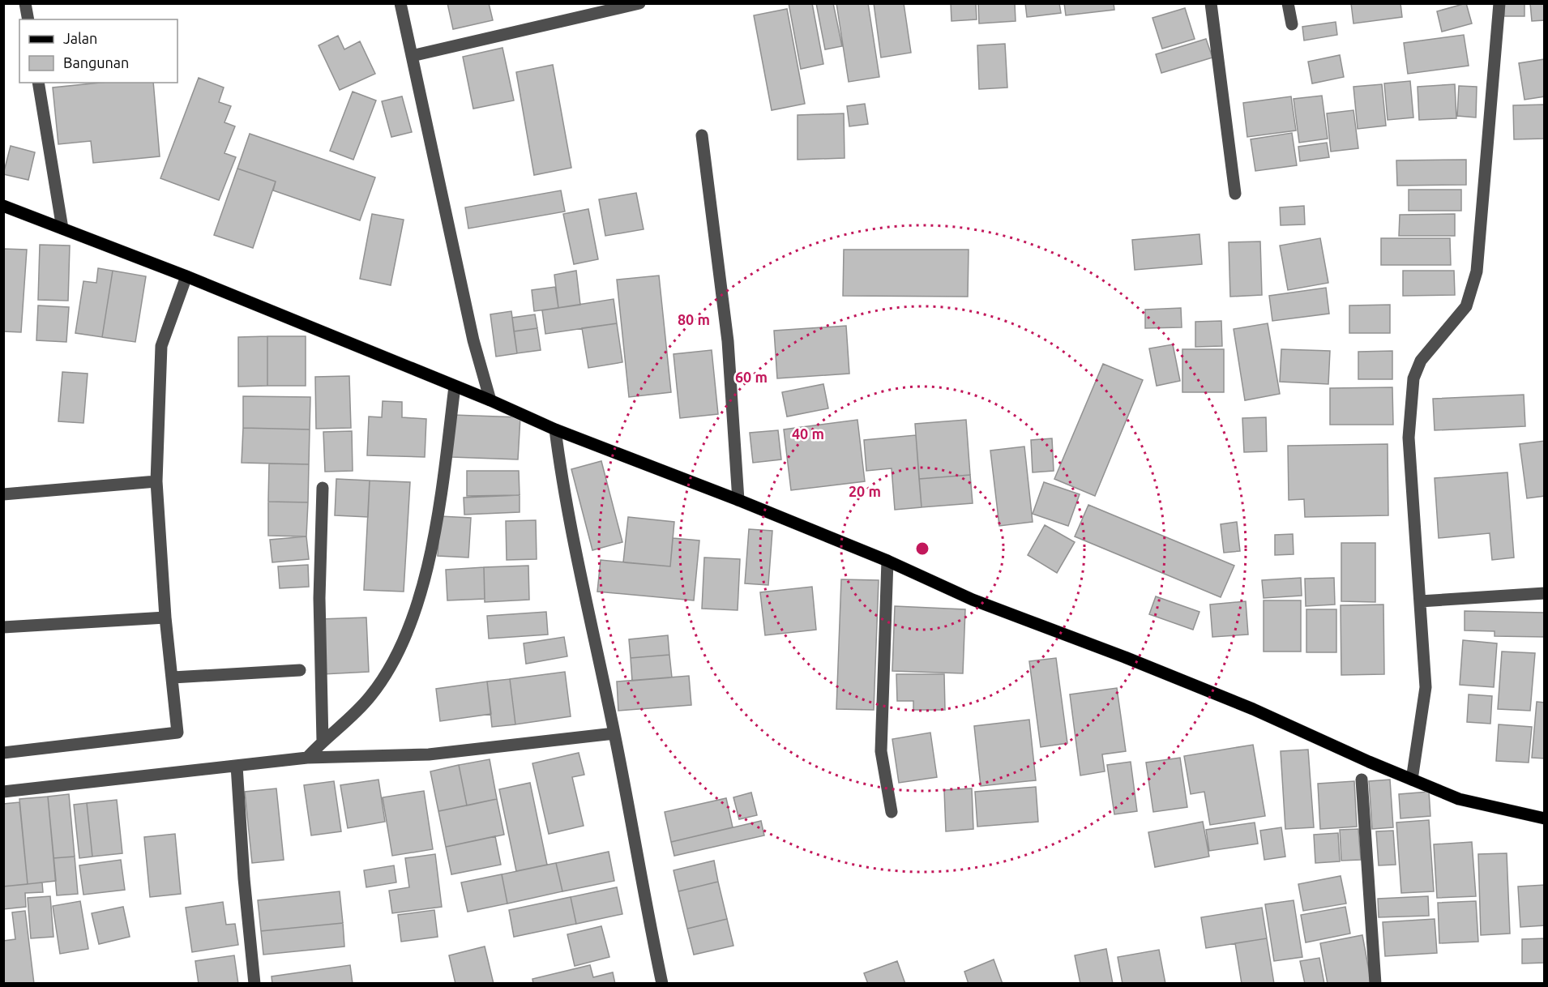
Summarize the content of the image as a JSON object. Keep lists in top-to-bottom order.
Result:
{
  "legend": ["Jalan", "Bangunan"],
  "rings": [
    "80 m",
    "60 m",
    "40 m",
    "20 m"
  ]
}
